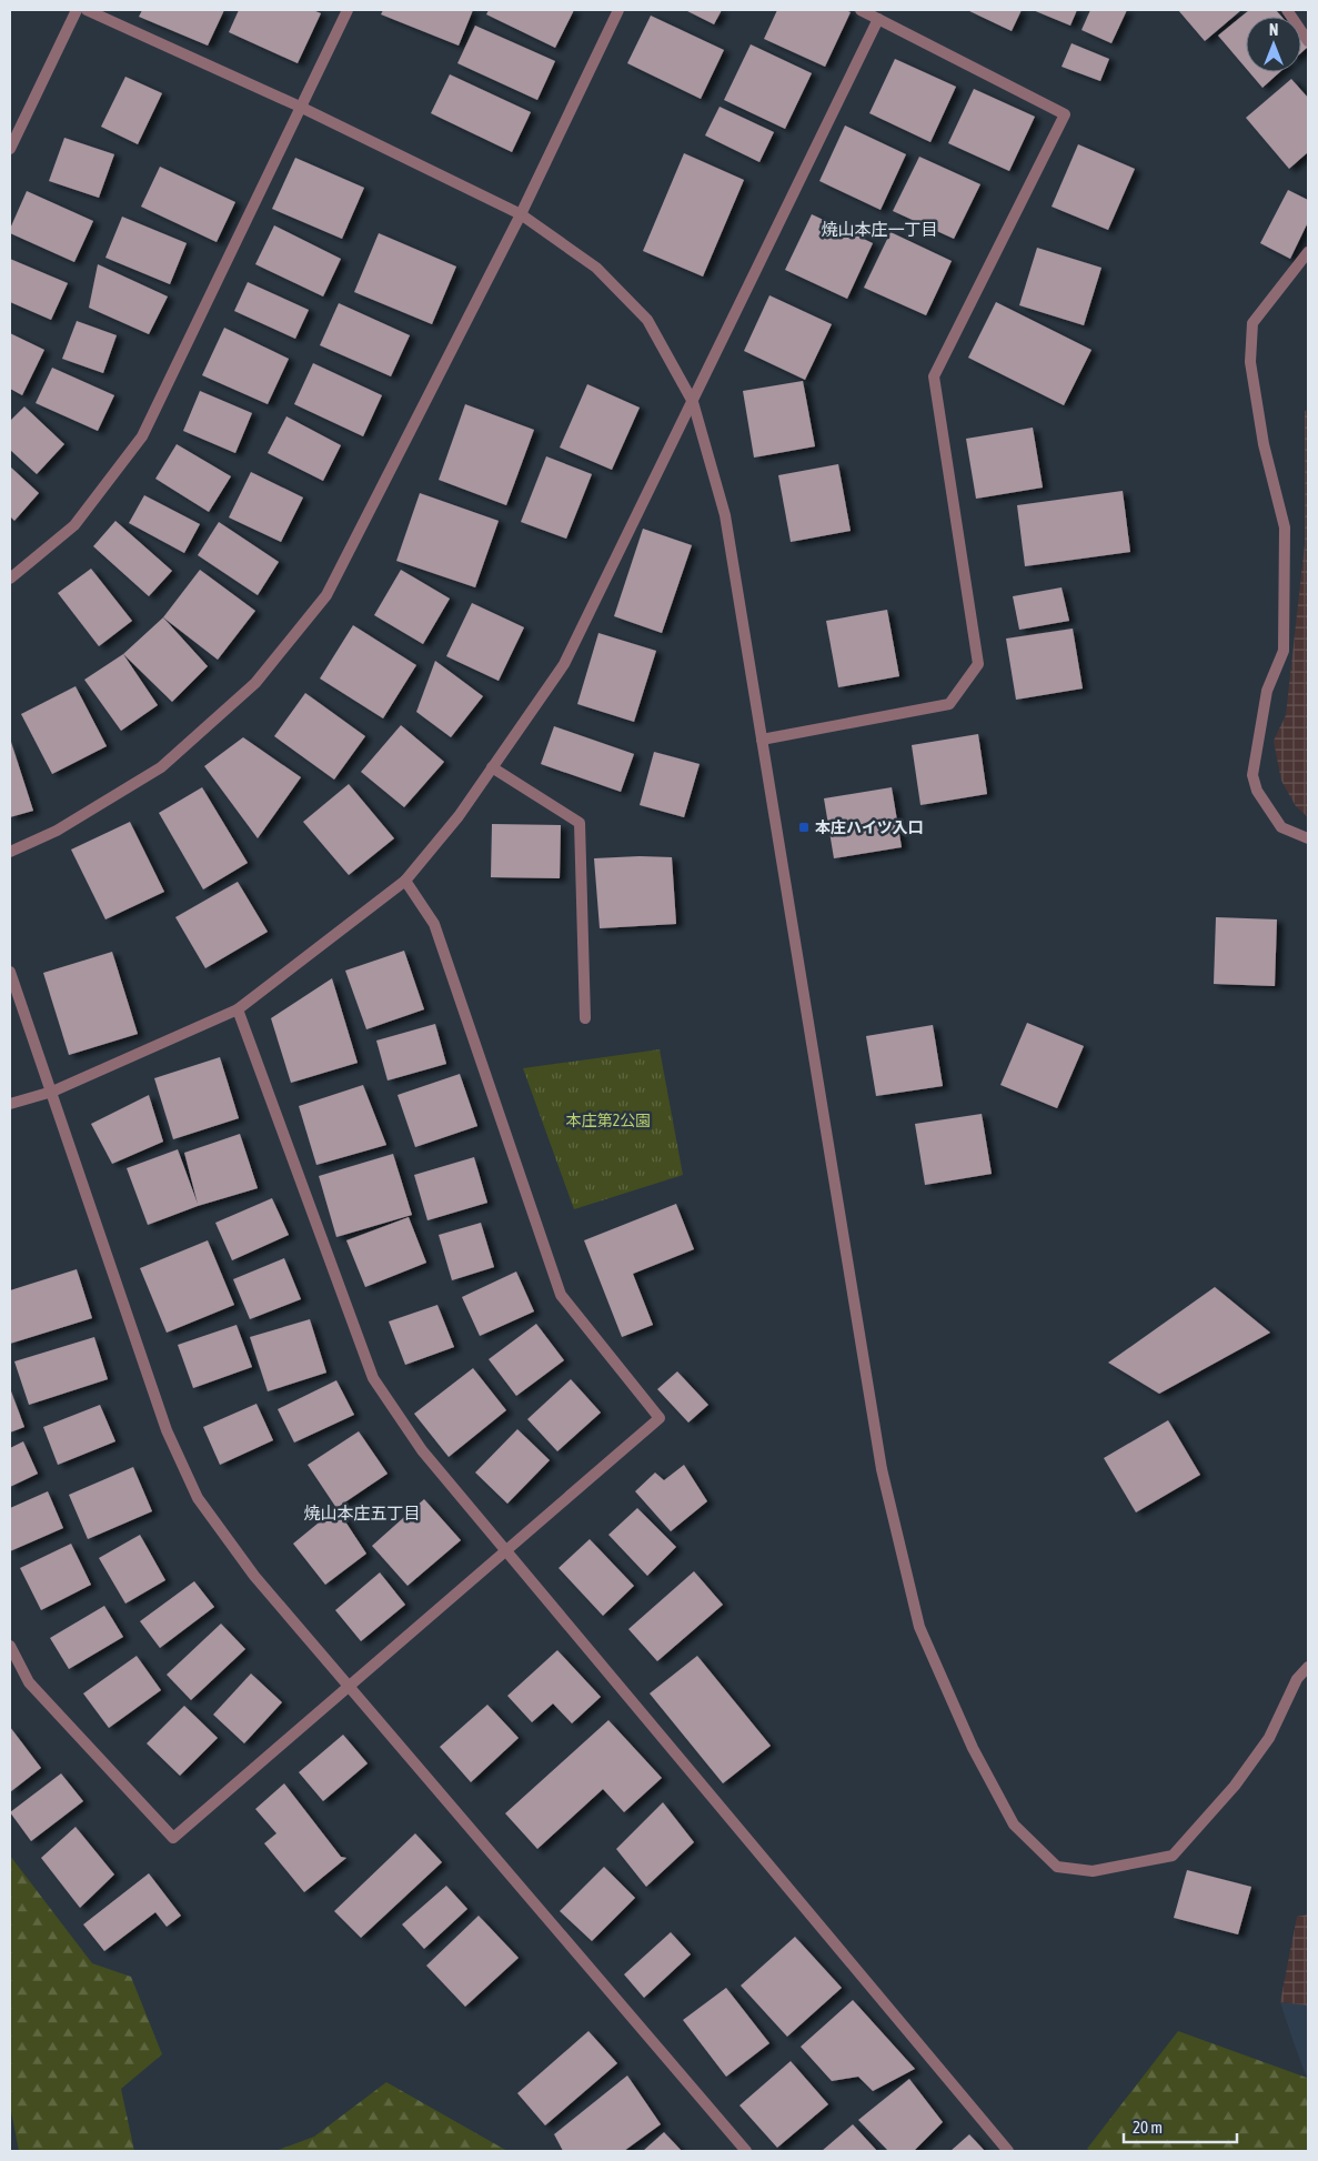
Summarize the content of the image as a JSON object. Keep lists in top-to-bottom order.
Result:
{
  "districts": ["焼山本庄一丁目", "焼山本庄五丁目"],
  "parks": ["本庄第2公園"],
  "places": {
    "transit": ["本庄ハイツ入口"]
  },
  "scale_bar": "20 m",
  "north": "top"
}
